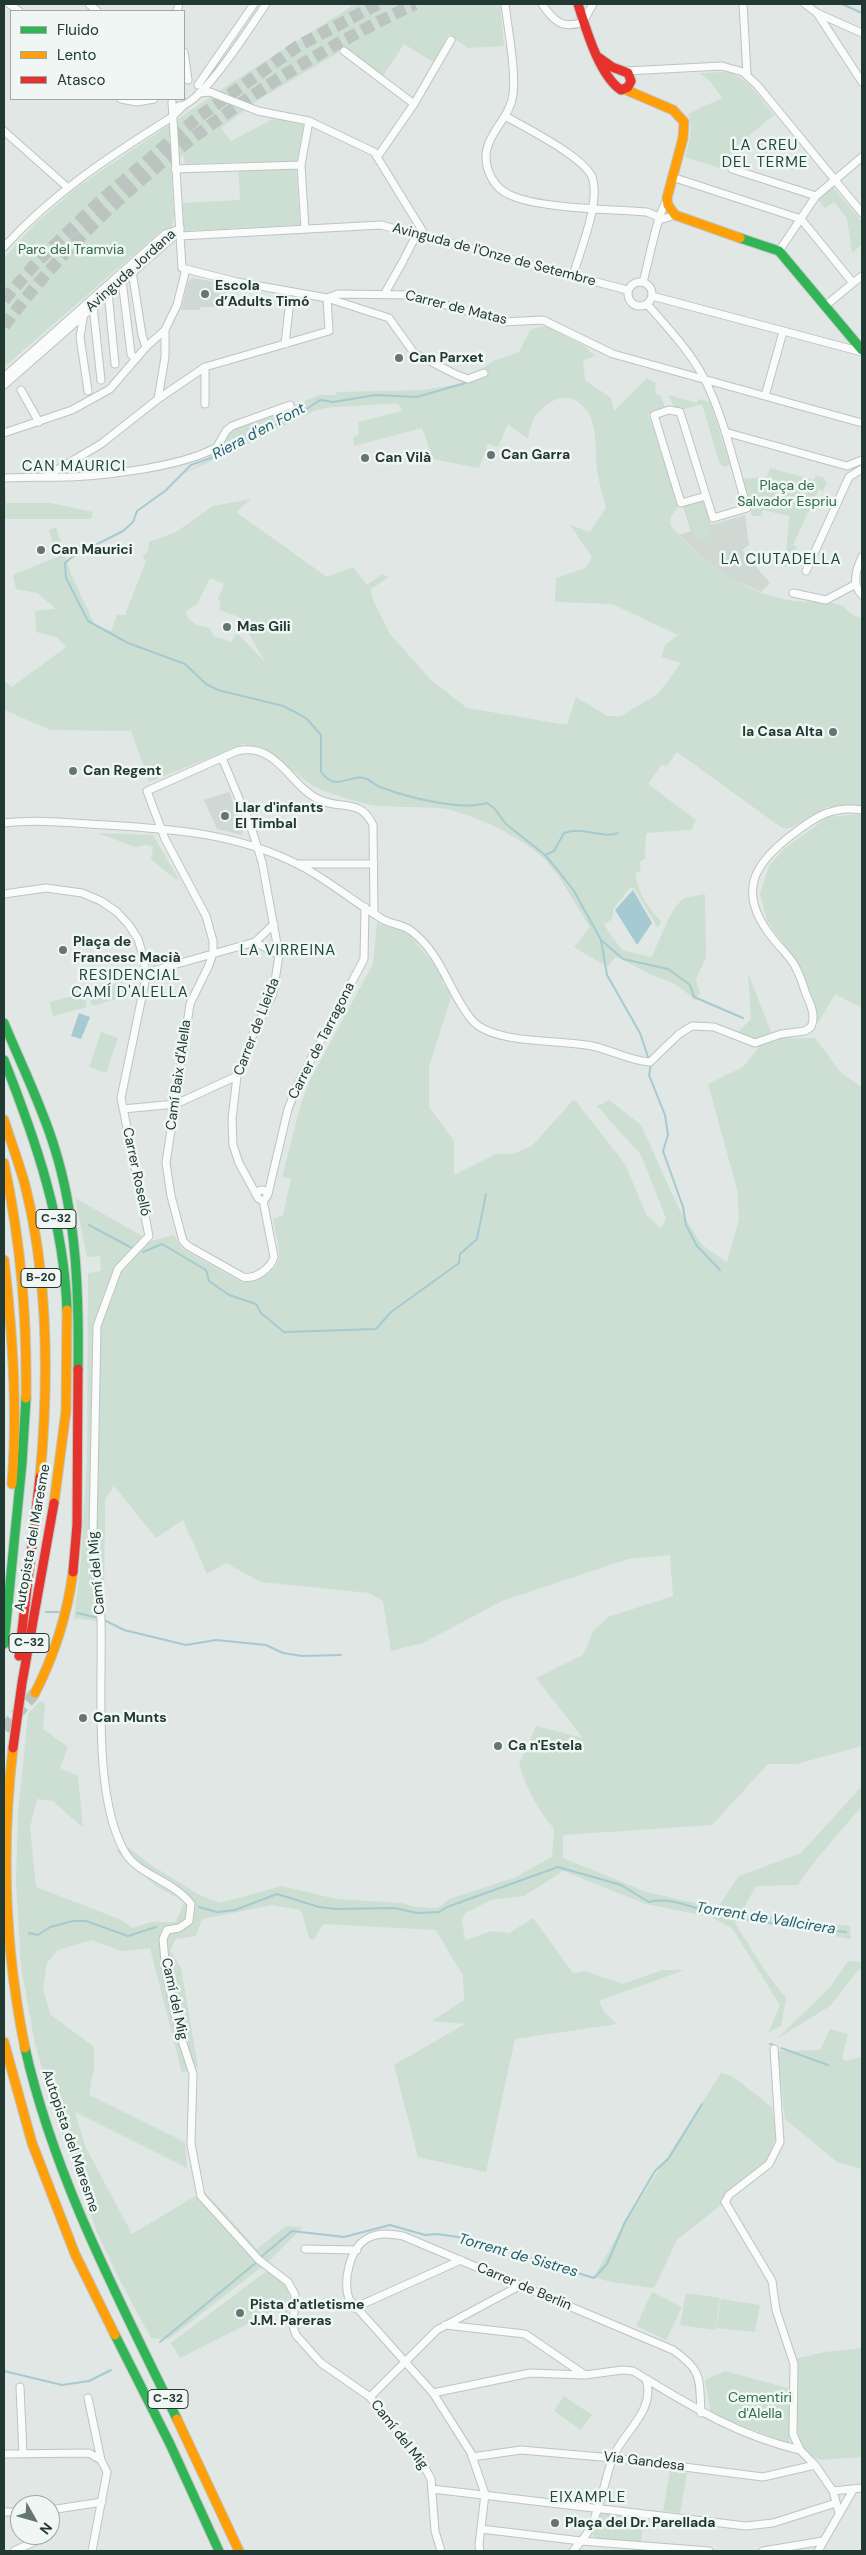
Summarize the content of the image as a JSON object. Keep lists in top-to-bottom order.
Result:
{
  "streets": {
    "main road": ["C-32", "B-20", "Autopista del Maresme"],
    "street": [
      "Avinguda de l'Onze de Setembre",
      "Avinguda Jordana",
      "Carrer de Matas",
      "Carrer de Lleida",
      "Carrer de Tarragona",
      "Camí Baix d'Alella",
      "Carrer Roselló",
      "Camí del Mig",
      "Carrer de Berlin",
      "Via Gandesa"
    ]
  },
  "crossings": [
    ["Avinguda de l'Onze de Setembre", "Avinguda Jordana"],
    ["Carrer de Lleida", "Carrer de Tarragona"],
    ["Carrer de Lleida", "Camí Baix d'Alella"],
    ["Carrer Roselló", "Camí del Mig"],
    ["B-20", "Autopista del Maresme"]
  ],
  "districts": [
    "LA CREU DEL TERME",
    "CAN MAURICI",
    "LA CIUTADELLA",
    "LA VIRREINA",
    "RESIDENCIAL CAMÍ D'ALELLA",
    "EIXAMPLE"
  ],
  "water": ["Riera d'en Font", "Torrent de Vallcirera", "Torrent de Sistres"],
  "parks": ["Parc del Tramvia", "Plaça de Salvador Espriu", "Cementiri d'Alella"],
  "places": [
    "Escola d’Adults Timó",
    "Can Parxet",
    "Can Garra",
    "Can Vilà",
    "Can Maurici",
    "Mas Gili",
    "la Casa Alta",
    "Can Regent",
    "Llar d'infants El Timbal",
    "Plaça de Francesc Macià",
    "Can Munts",
    "Ca n'Estela",
    "Pista d'atletisme J.M. Pareras",
    "Plaça del Dr. Parellada"
  ],
  "legend": ["Fluido", "Lento", "Atasco"],
  "north": "bottom right"
}
